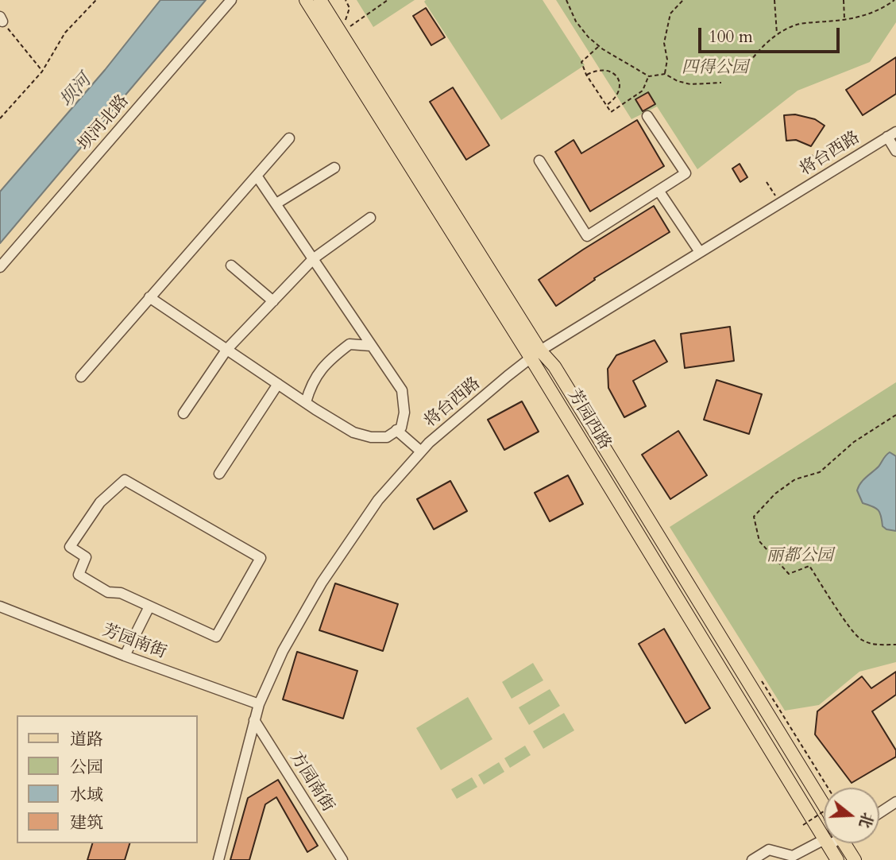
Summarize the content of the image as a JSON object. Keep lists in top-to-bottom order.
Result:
{
  "streets": {
    "main road": ["芳园西路"],
    "street": [
      "坝河北路",
      "将台西路",
      "芳园南街",
      "方园南街"
    ]
  },
  "crossings": [
    ["将台西路", "芳园西路"],
    ["将台西路", "芳园南街"],
    ["将台西路", "方园南街"]
  ],
  "water": ["坝河"],
  "parks": ["四得公园", "丽都公园"],
  "legend": [
    "道路",
    "公园",
    "水域",
    "建筑"
  ],
  "scale_bar": "100 m",
  "north": "right"
}
